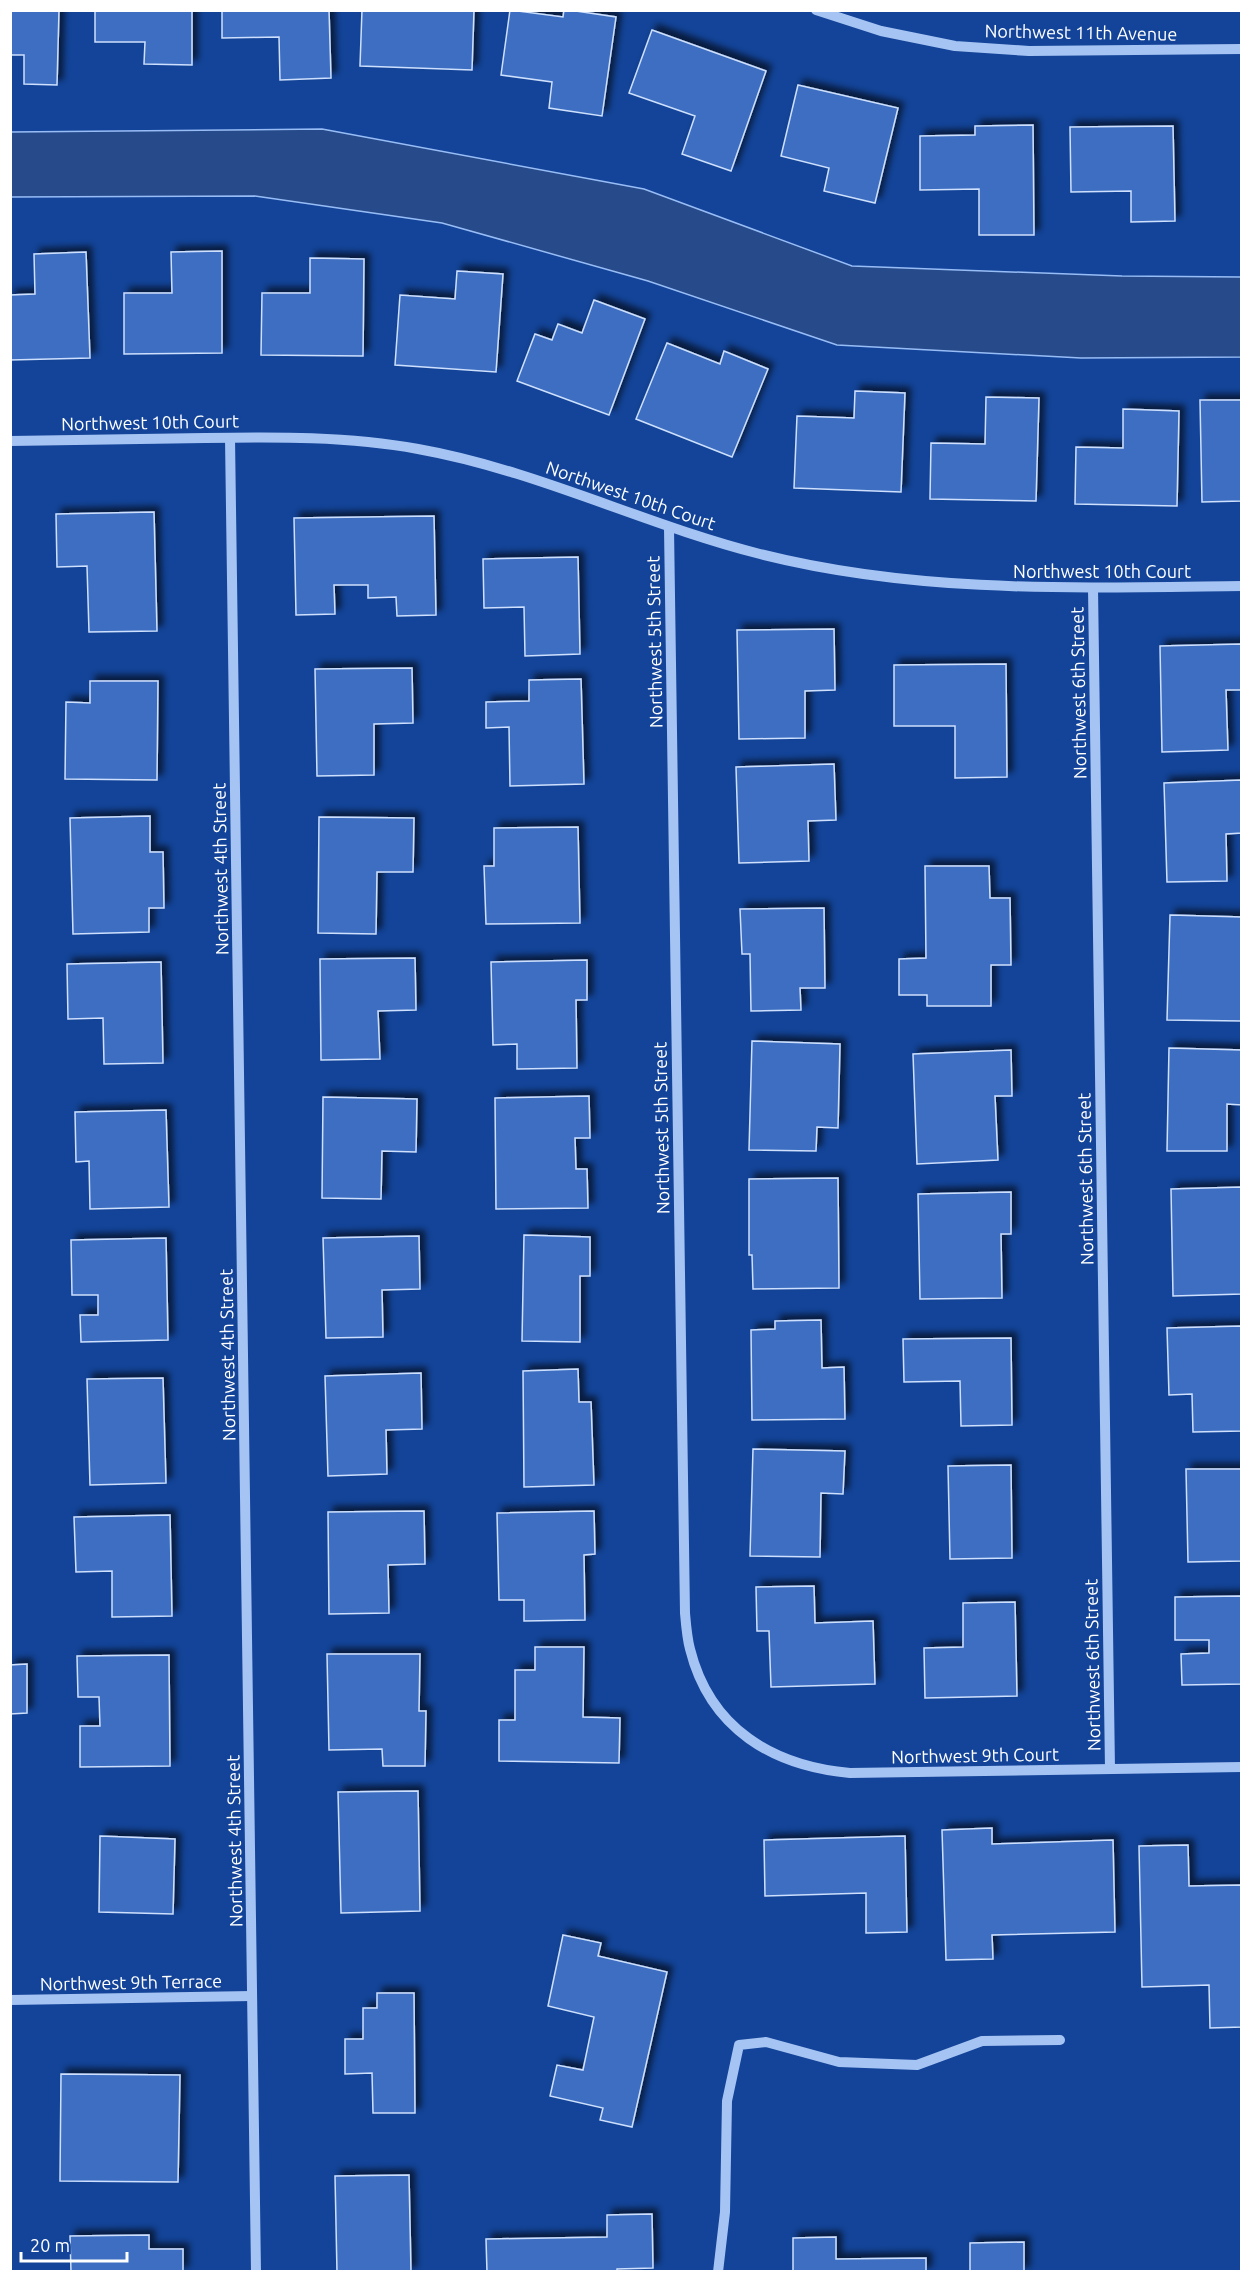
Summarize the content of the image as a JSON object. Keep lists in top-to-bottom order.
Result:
{
  "streets": {
    "street": [
      "Northwest 11th Avenue",
      "Northwest 10th Court",
      "Northwest 5th Street",
      "Northwest 6th Street",
      "Northwest 4th Street",
      "Northwest 9th Court",
      "Northwest 9th Terrace"
    ]
  },
  "crossings": [
    ["Northwest 10th Court", "Northwest 5th Street"],
    ["Northwest 10th Court", "Northwest 6th Street"],
    ["Northwest 10th Court", "Northwest 4th Street"],
    ["Northwest 5th Street", "Northwest 9th Court"],
    ["Northwest 6th Street", "Northwest 9th Court"],
    ["Northwest 4th Street", "Northwest 9th Terrace"]
  ],
  "scale_bar": "20 m"
}
